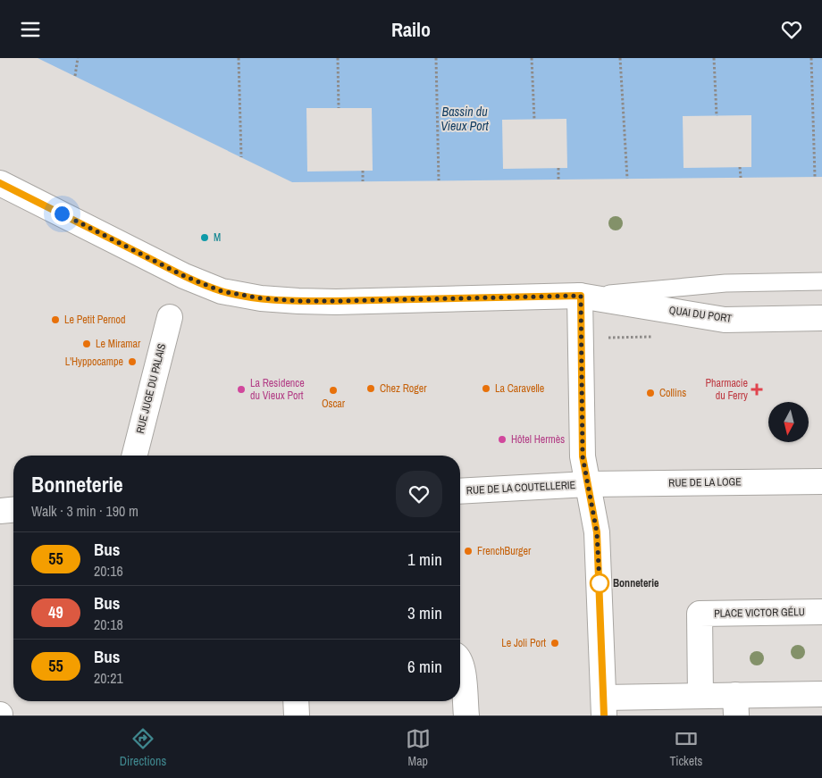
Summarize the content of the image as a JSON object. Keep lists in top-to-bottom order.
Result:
{
  "streets": {
    "street": [
      "QUAI DU PORT",
      "RUE JUGE DU PALAIS",
      "RUE DE LA LOGE",
      "RUE DE LA COUTELLERIE",
      "PLACE VICTOR GÉLU"
    ]
  },
  "crossings": [
    ["RUE DE LA LOGE", "RUE DE LA COUTELLERIE"]
  ],
  "water": ["Bassin du Vieux Port"],
  "places": {
    "other": [
      "M",
      "Le Petit Pernod",
      "Le Miramar",
      "L'Hyppocampe",
      "Chez Roger",
      "La Caravelle",
      "La Residence du Vieux Port",
      "Oscar",
      "Collins",
      "Hôtel Hermès",
      "FrenchBurger",
      "Bonneterie",
      "Le Joli Port"
    ],
    "health": ["Pharmacie du Ferry"]
  },
  "lines": ["bus line 55"],
  "north": "bottom",
  "page": {
    "header": "Railo",
    "heading": ["Bonneterie", "Walk · 3 min · 190 m"],
    "list": [
      {
        "mark": "55",
        "name": "Bus",
        "note": "20:16",
        "value": "1 min"
      },
      {
        "mark": "49",
        "name": "Bus",
        "note": "20:18",
        "value": "3 min"
      },
      {
        "mark": "55",
        "name": "Bus",
        "note": "20:21",
        "value": "6 min"
      }
    ],
    "tabs": ["Directions", "Map", "Tickets"]
  }
}
